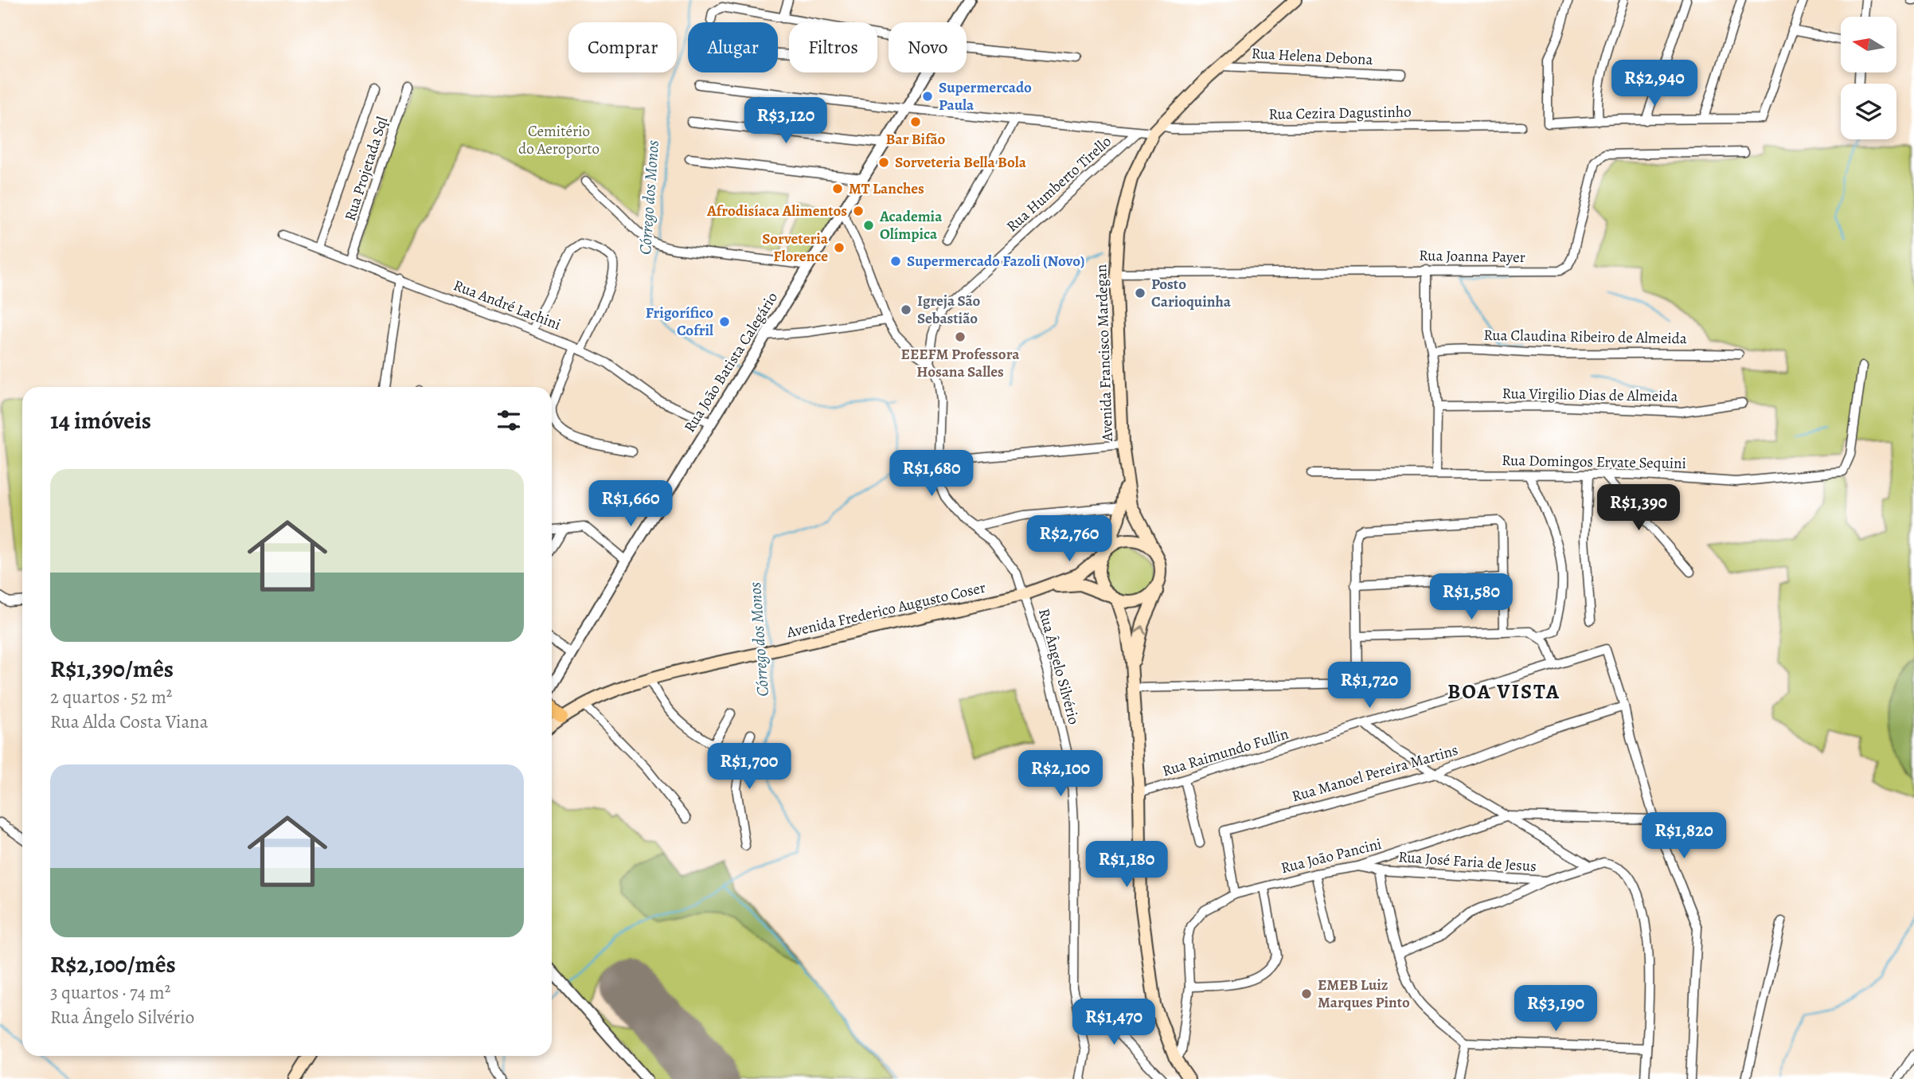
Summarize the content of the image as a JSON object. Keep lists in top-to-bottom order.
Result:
{
  "streets": {
    "main road": ["Avenida Francisco Mardegan", "Avenida Frederico Augusto Coser"],
    "street": [
      "Rua Helena Debona",
      "Rua Cezira Dagustinho",
      "Rua Projetada Sql",
      "Rua Humberto Tirello",
      "Rua Joanna Payer",
      "Rua André Lachini",
      "Rua Claudina Ribeiro de Almeida",
      "Rua João Batista Calegário",
      "Rua Virgilio Dias de Almeida",
      "Rua Domingos Ervate Sequini",
      "Rua Ângelo Silvério",
      "Rua Raimundo Fullin",
      "Rua Manoel Pereira Martins",
      "Rua João Pancini",
      "Rua José Faria de Jesus"
    ]
  },
  "crossings": [
    ["Rua Helena Debona", "Avenida Francisco Mardegan"],
    ["Rua Cezira Dagustinho", "Rua Humberto Tirello"],
    ["Rua Cezira Dagustinho", "Avenida Francisco Mardegan"],
    ["Rua Cezira Dagustinho", "Rua João Batista Calegário"],
    ["Rua Projetada Sql", "Rua André Lachini"],
    ["Rua Humberto Tirello", "Rua Ângelo Silvério"],
    ["Rua Joanna Payer", "Avenida Francisco Mardegan"],
    ["Rua André Lachini", "Rua João Batista Calegário"],
    ["Avenida Francisco Mardegan", "Avenida Frederico Augusto Coser"],
    ["Avenida Frederico Augusto Coser", "Rua Ângelo Silvério"],
    ["Rua Raimundo Fullin", "Rua Manoel Pereira Martins"],
    ["Rua Manoel Pereira Martins", "Rua João Pancini"],
    ["Rua João Pancini", "Rua José Faria de Jesus"]
  ],
  "districts": ["BOA VISTA"],
  "water": ["Córrego dos Monos"],
  "parks": ["Cemitério do Aeroporto"],
  "places": [
    "Supermercado Paula",
    "Bar Bifão",
    "Sorveteria Bella Bola",
    "MT Lanches",
    "Afrodisíaca Alimentos",
    "Academia Olímpica",
    "Sorveteria Florence",
    "Supermercado Fazoli (Novo)",
    "Posto Carioquinha",
    "Igreja São Sebastião",
    "Frigorífico Cofril",
    "EEEFM Professora Hosana Salles",
    "EMEB Luiz Marques Pinto"
  ],
  "north": "left",
  "page": {
    "chip": [
      "Comprar",
      "Alugar",
      "Filtros",
      "Novo"
    ],
    "price": [
      "R$2,940",
      "R$3,120",
      "R$1,680",
      "R$1,660",
      "R$1,390",
      "R$2,760",
      "R$1,580",
      "R$1,720",
      "R$1,700",
      "R$2,100",
      "R$1,820",
      "R$1,180",
      "R$3,190",
      "R$1,470"
    ],
    "heading": "14 imóveis",
    "list": [
      {
        "name": "R$1,390/mês",
        "note": "2 quartos · 52 m² · Rua Alda Costa Viana"
      },
      {
        "name": "R$2,100/mês",
        "note": "3 quartos · 74 m² · Rua Ângelo Silvério"
      }
    ]
  }
}
